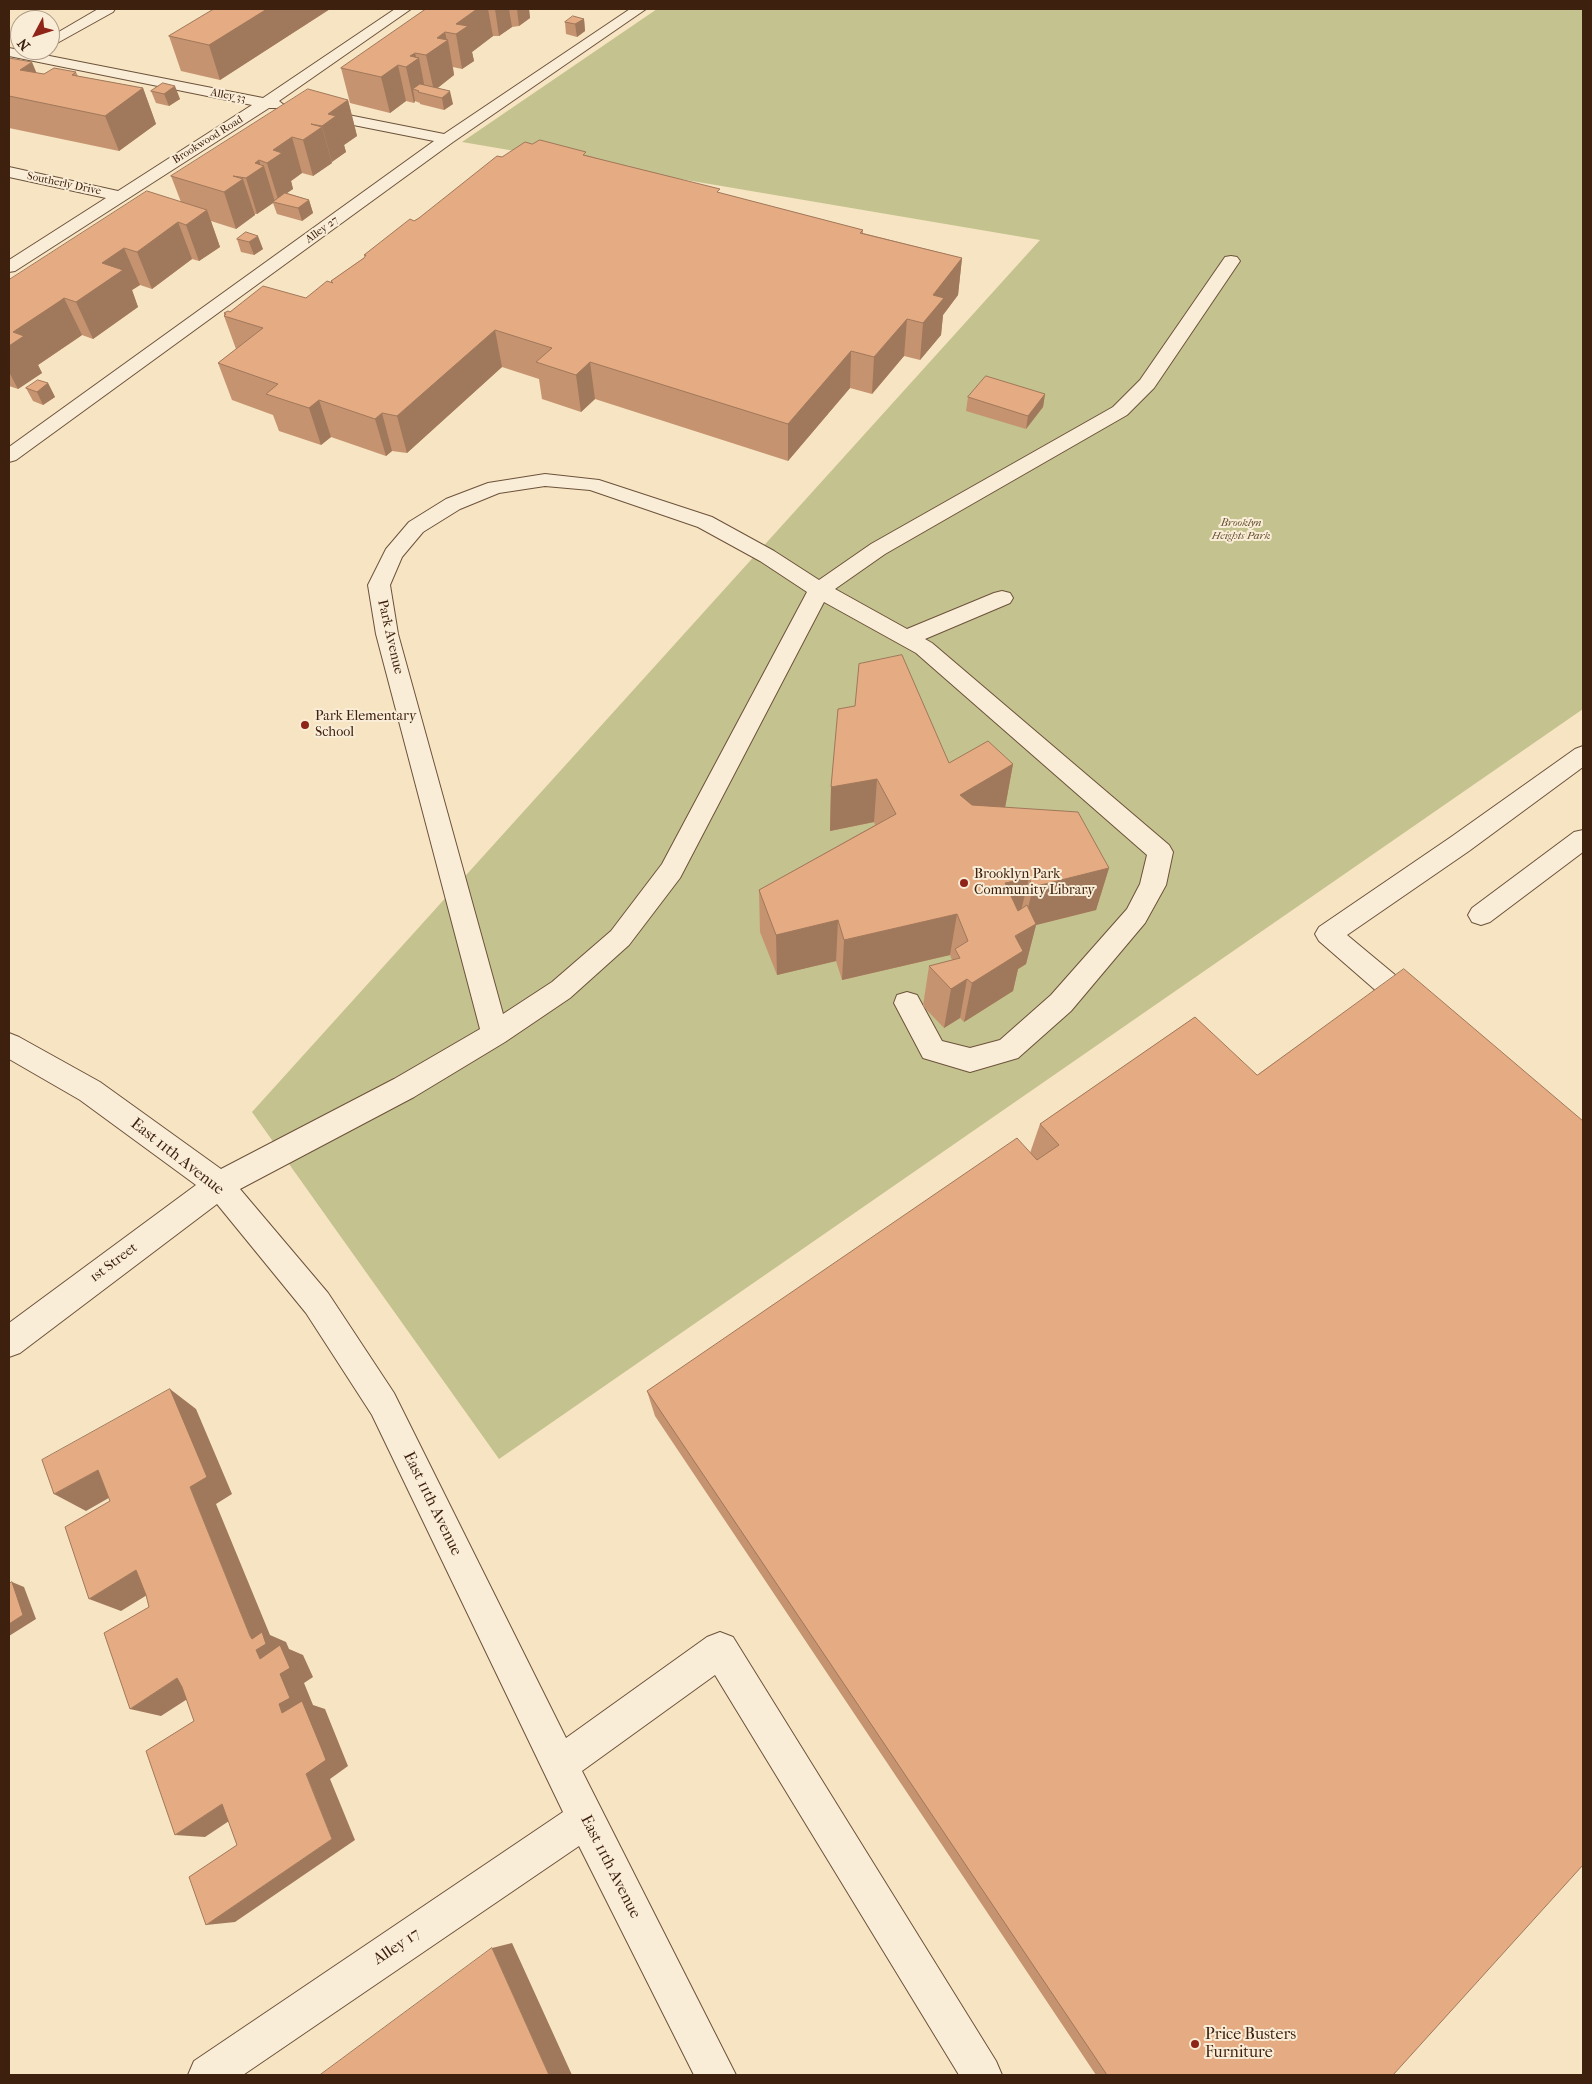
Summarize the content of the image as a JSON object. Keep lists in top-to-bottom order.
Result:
{
  "streets": {
    "street": [
      "Alley 33",
      "Brookwood Road",
      "Southerly Drive",
      "Alley 27",
      "Park Avenue",
      "East 11th Avenue",
      "1st Street",
      "Alley 17"
    ]
  },
  "crossings": [
    ["Alley 33", "Brookwood Road"],
    ["Brookwood Road", "Southerly Drive"],
    ["Park Avenue", "1st Street"],
    ["East 11th Avenue", "1st Street"],
    ["East 11th Avenue", "Alley 17"]
  ],
  "parks": ["Brooklyn Heights Park"],
  "places": ["Park Elementary School", "Brooklyn Park Community Library", "Price Busters Furniture"],
  "north": "bottom left"
}
